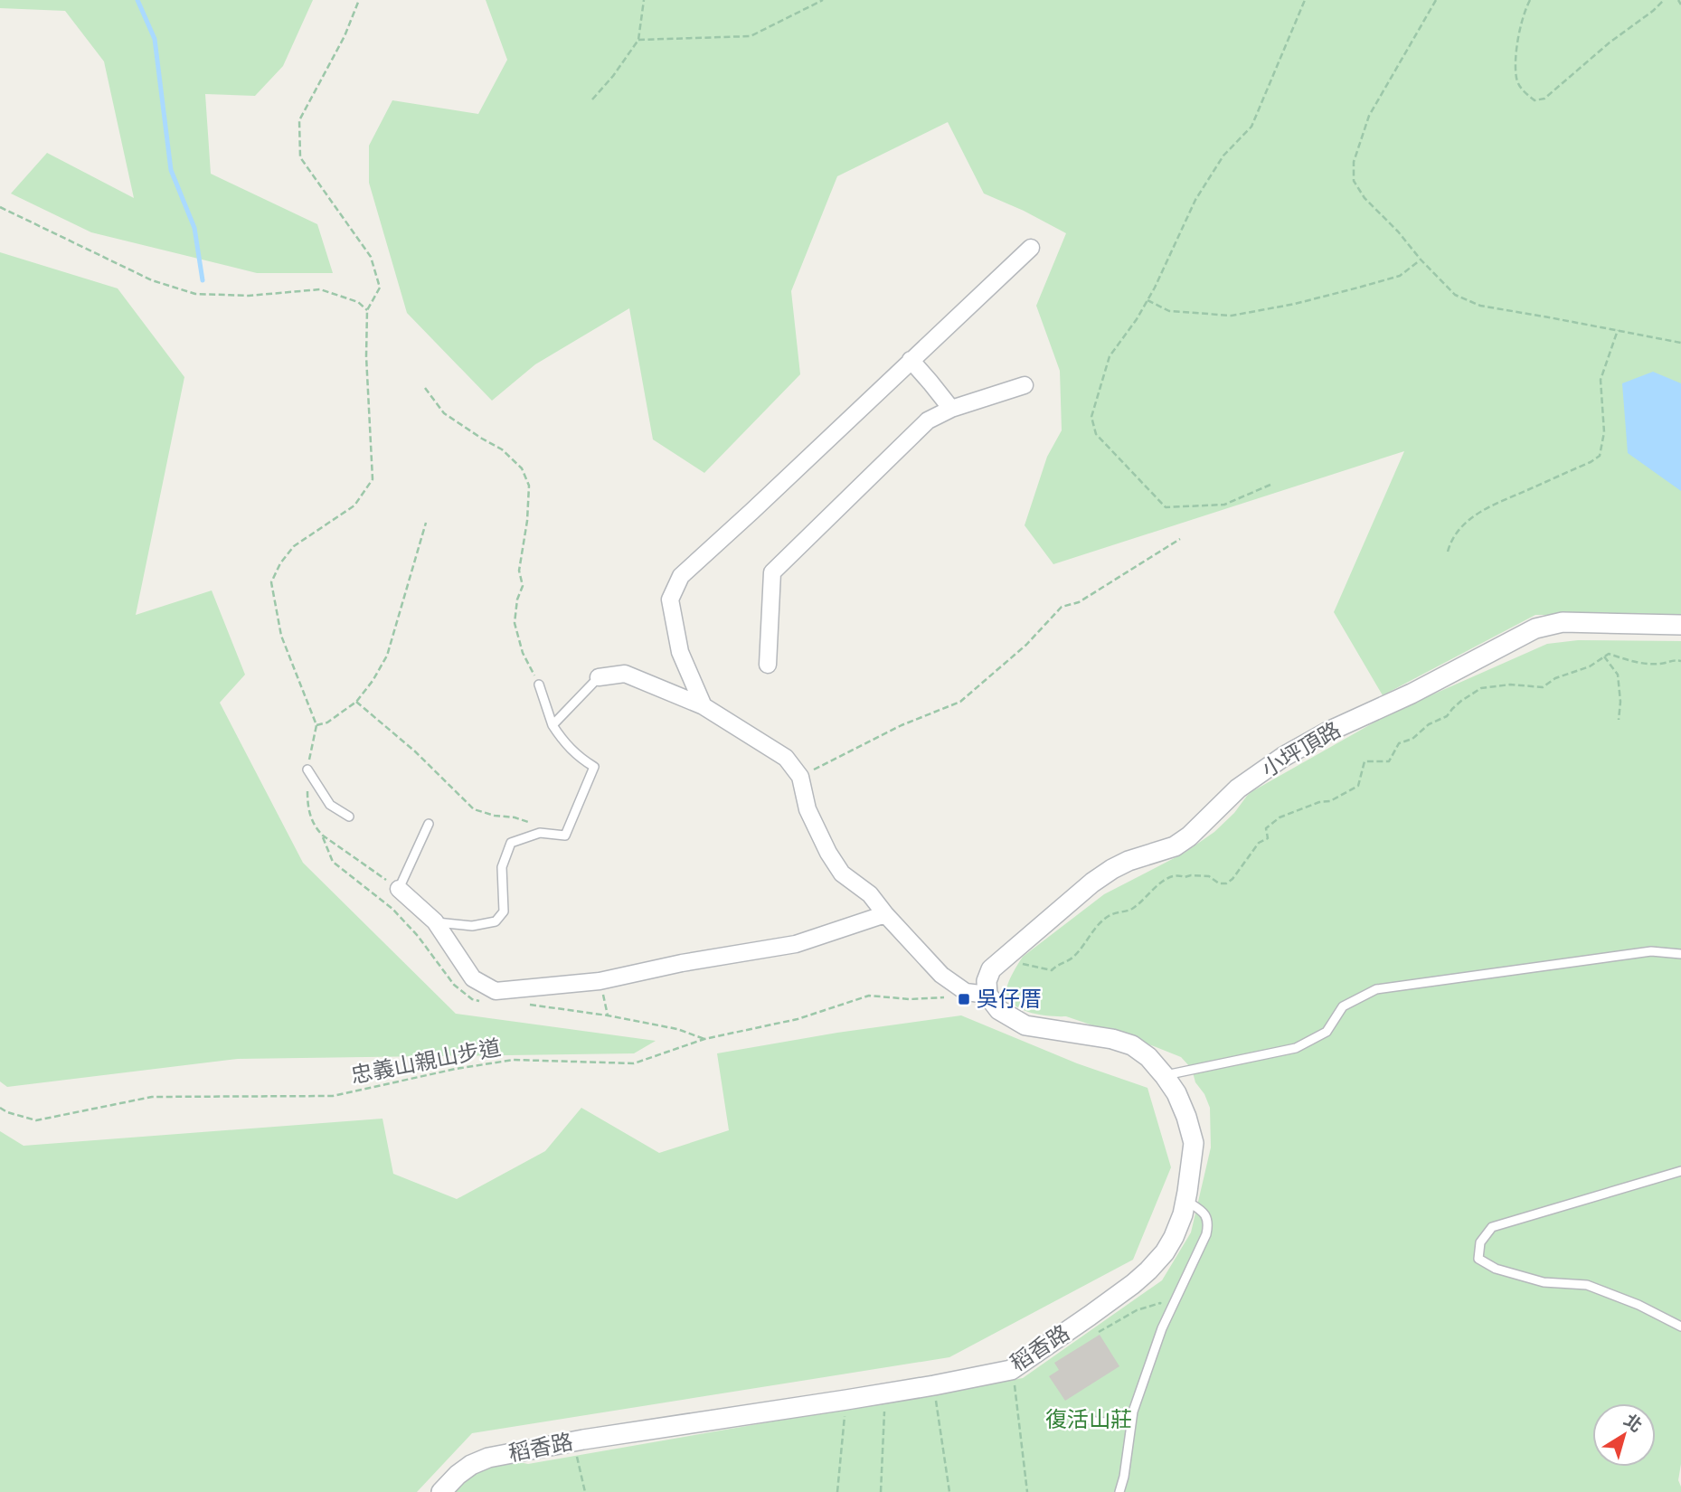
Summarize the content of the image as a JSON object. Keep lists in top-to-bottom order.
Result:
{
  "streets": {
    "street": ["小坪頂路", "稻香路"],
    "path": ["忠義山親山步道"]
  },
  "crossings": [
    ["小坪頂路", "稻香路"]
  ],
  "parks": ["復活山莊"],
  "places": {
    "transit": ["吳仔厝"]
  },
  "north": "top right"
}
